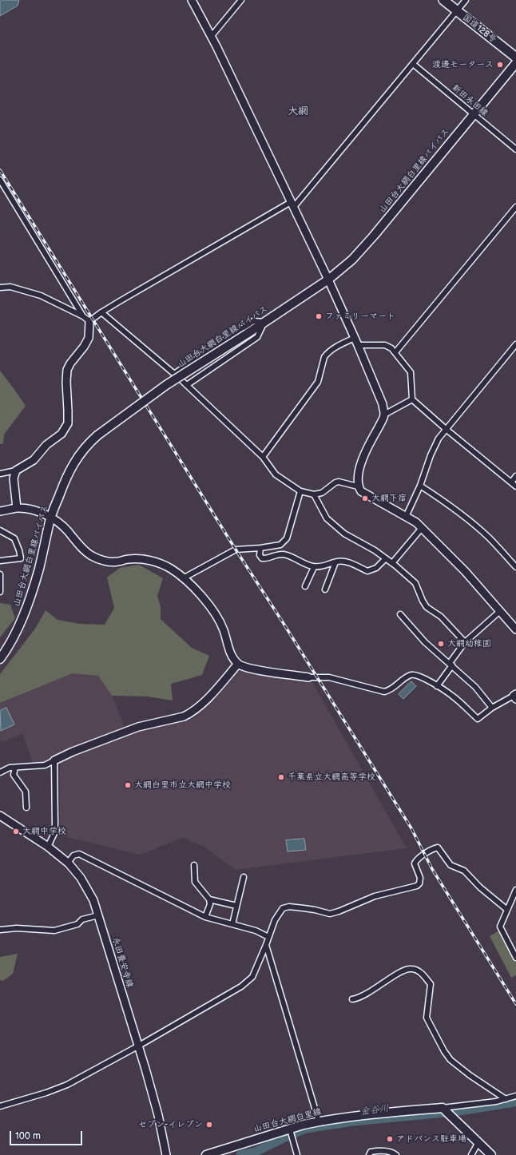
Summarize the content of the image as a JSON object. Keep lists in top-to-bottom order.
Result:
{
  "streets": {
    "highway": ["国道128号"],
    "main road": ["山田台大網白里線バイパス", "山田台大網白里線"],
    "street": ["新田永田線", "永田養安寺線"]
  },
  "crossings": [
    ["新田永田線", "山田台大網白里線バイパス"]
  ],
  "districts": ["大網"],
  "water": ["金谷川"],
  "places": [
    "渡邊モータース",
    "ファミリーマート",
    "大網下宿",
    "大網幼稚園",
    "千葉県立大網高等学校",
    "大網白里市立大網中学校",
    "大網中学校",
    "セブン-イレブン",
    "アドバンス駐車場"
  ],
  "scale_bar": "100 m"
}
